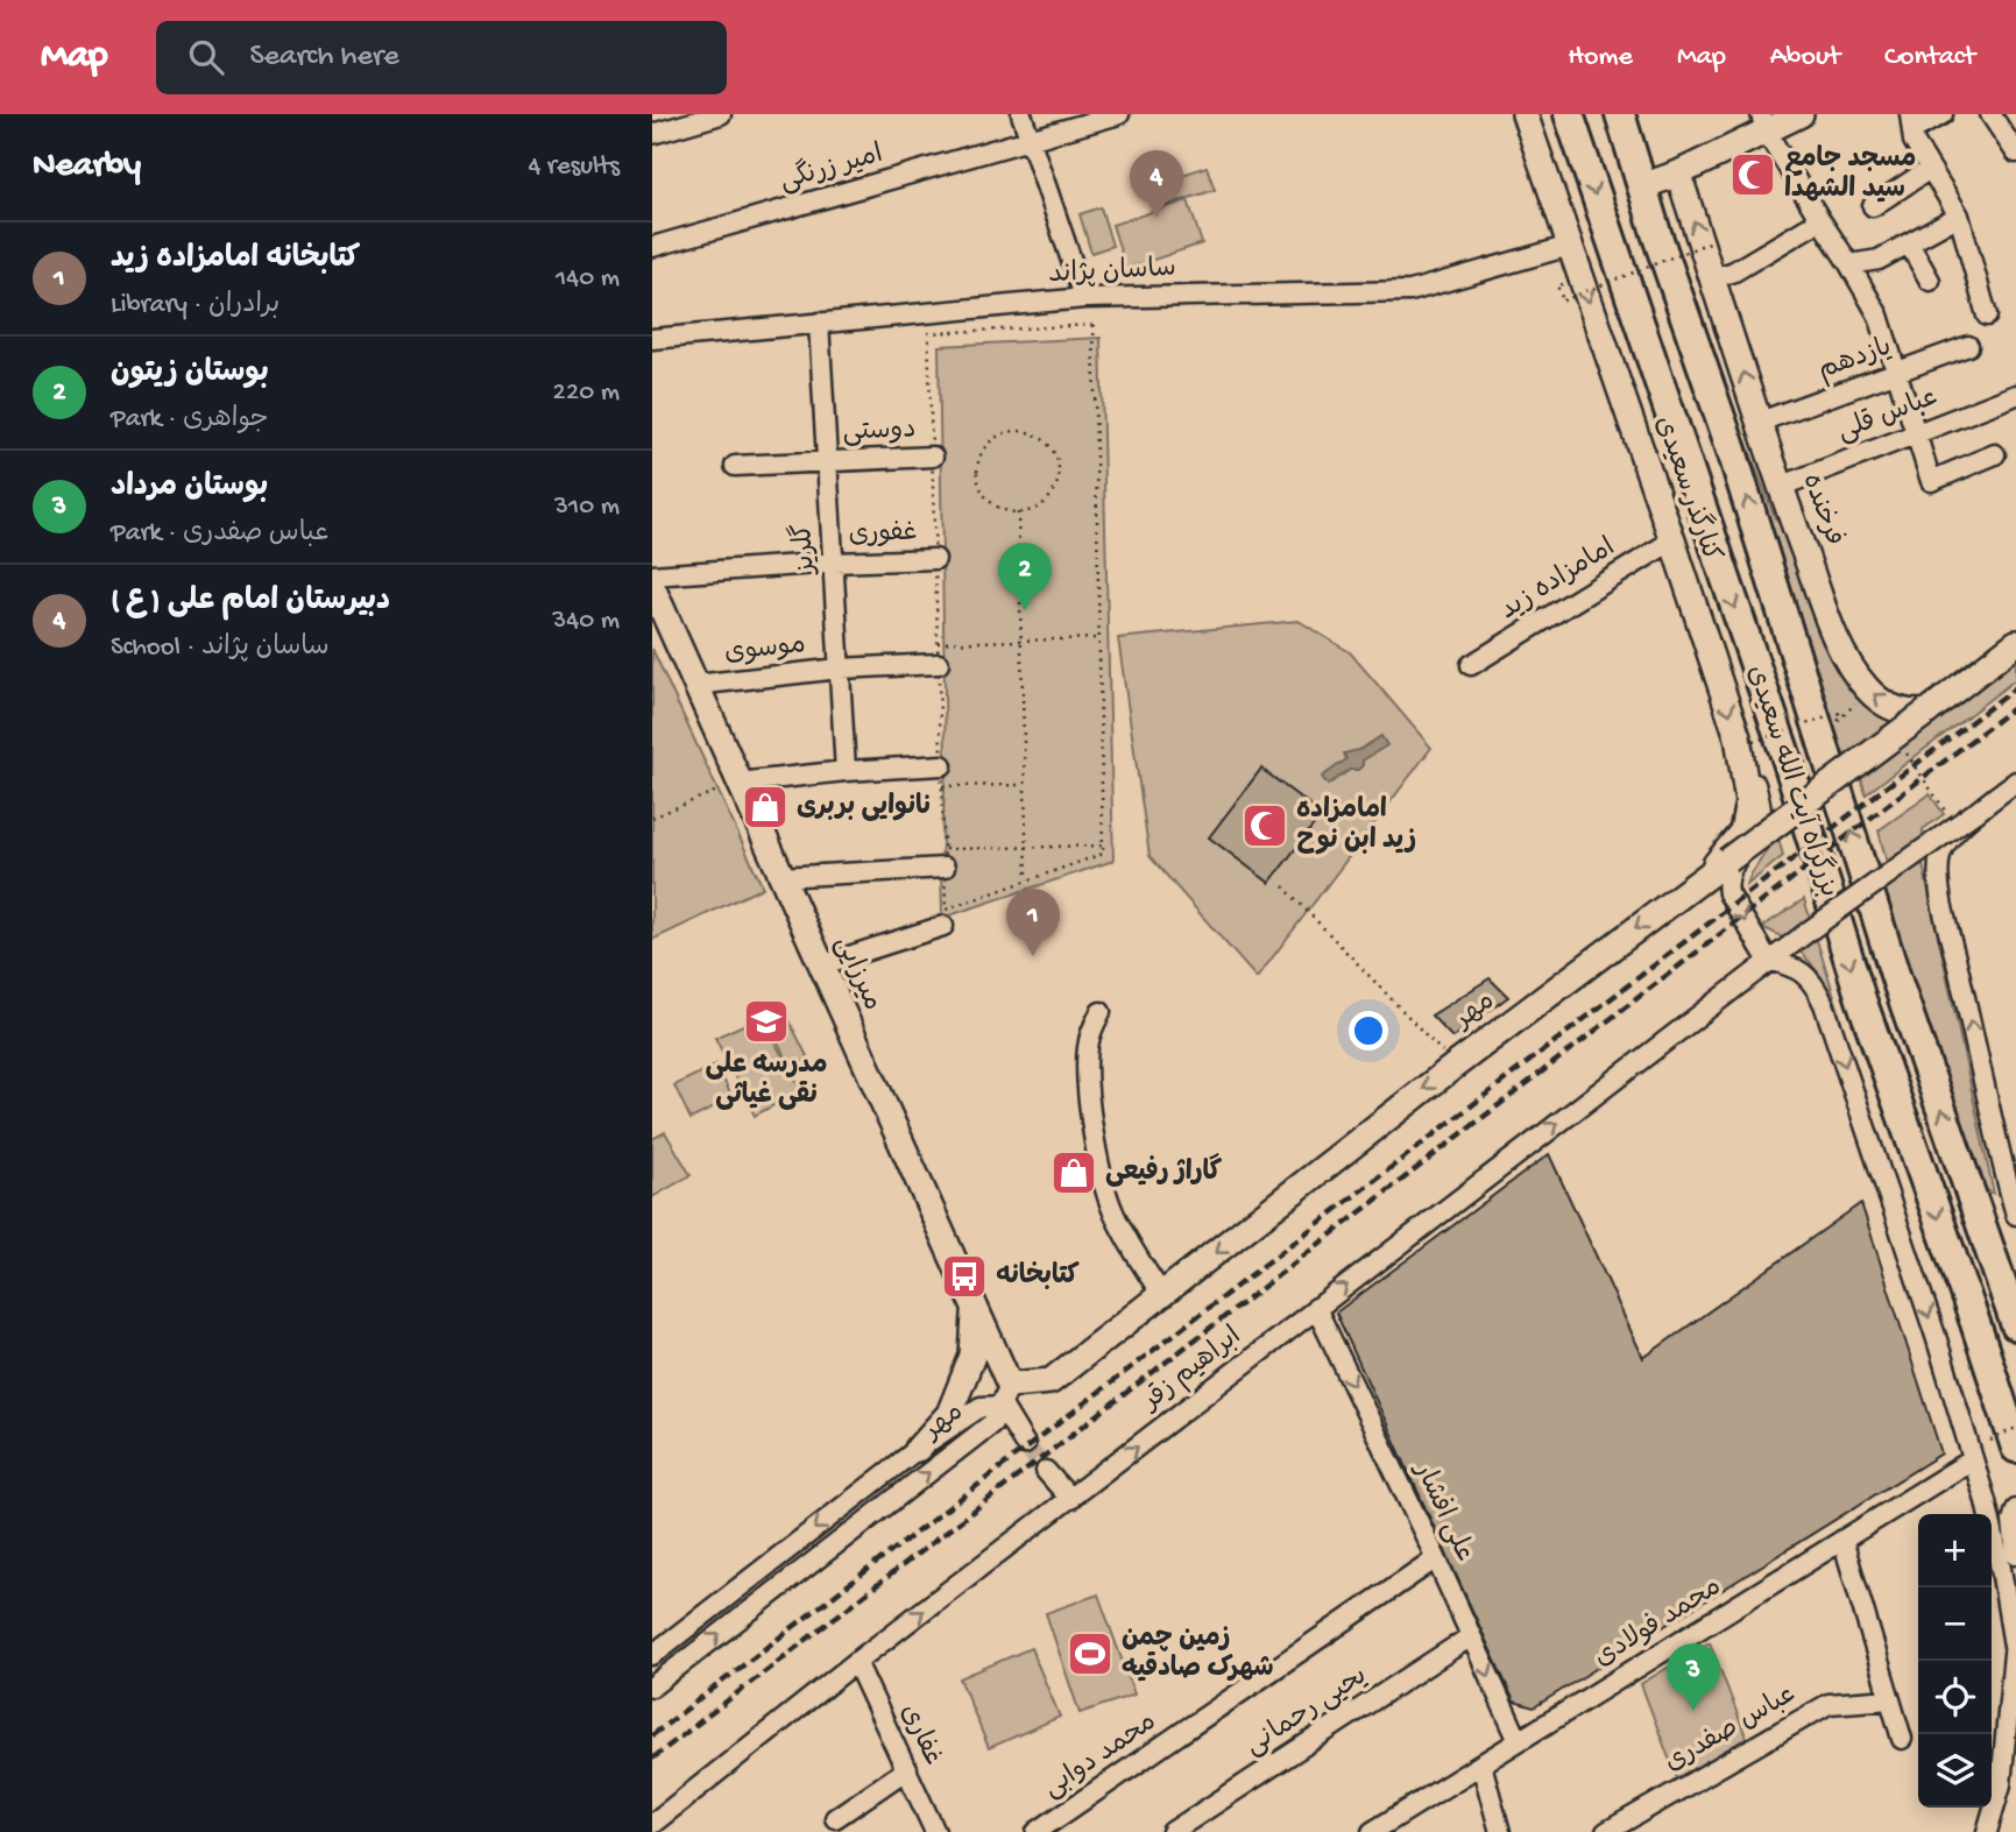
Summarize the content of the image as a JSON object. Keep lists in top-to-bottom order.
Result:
{
  "streets": {
    "highway": ["بزرگراه آیت الله سعیدی"],
    "main road": [
      "کنارگذر سعیدی",
      "فرخنده",
      "میرزایی",
      "مهر"
    ],
    "street": [
      "امیر زرنگی",
      "ساسان پژاند",
      "یازدهم",
      "عباس قلی",
      "دوستی",
      "غفوری",
      "گلریز",
      "امامزاده زید",
      "موسوی",
      "ابراهیم زقر",
      "علی افشار",
      "محمد فولادی",
      "یحیی رحمانی",
      "عباس صفدری",
      "غفاری",
      "محمد دوابی"
    ]
  },
  "crossings": [
    ["ساسان پژاند", "کنارگذر سعیدی"],
    ["ساسان پژاند", "گلریز"],
    ["یازدهم", "فرخنده"],
    ["عباس قلی", "فرخنده"],
    ["دوستی", "گلریز"],
    ["کنارگذر سعیدی", "امامزاده زید"],
    ["کنارگذر سعیدی", "مهر"],
    ["غفوری", "گلریز"],
    ["گلریز", "موسوی"],
    ["موسوی", "میرزایی"],
    ["میرزایی", "مهر"],
    ["ابراهیم زقر", "علی افشار"],
    ["ابراهیم زقر", "غفاری"],
    ["علی افشار", "محمد فولادی"],
    ["علی افشار", "یحیی رحمانی"],
    ["علی افشار", "محمد دوابی"]
  ],
  "one_way": [
    "کنارگذر سعیدی",
    "فرخنده",
    "ابراهیم زقر",
    "علی افشار"
  ],
  "places": {
    "mosque": ["مسجد جامع سید الشهدا", "امامزاده زید ابن نوح"],
    "shop": ["نانوایی بربری", "گاراژ رفیعی"],
    "school or university": ["مدرسه علی نقی غیاثی"],
    "bus stop": ["کتابخانه"],
    "sports": ["زمین چمن شهرک صادقیه"]
  },
  "page": {
    "header": "Map",
    "search": "Search here",
    "nav": [
      "Home",
      "Map",
      "About",
      "Contact"
    ],
    "heading": ["Nearby", "4 results"],
    "pins": [
      "4",
      "2",
      "1",
      "3"
    ],
    "list": [
      {
        "mark": "1",
        "name": "کتابخانه امامزاده زید",
        "note": "Library · برادران",
        "value": "140 m"
      },
      {
        "mark": "2",
        "name": "بوستان زیتون",
        "note": "Park · جواهری",
        "value": "220 m"
      },
      {
        "mark": "3",
        "name": "بوستان مرداد",
        "note": "Park · عباس صفدری",
        "value": "310 m"
      },
      {
        "mark": "4",
        "name": "دبیرستان امام علی ( ع )",
        "note": "School · ساسان پژاند",
        "value": "340 m"
      }
    ],
    "map_buttons": ["+", "−"]
  }
}
